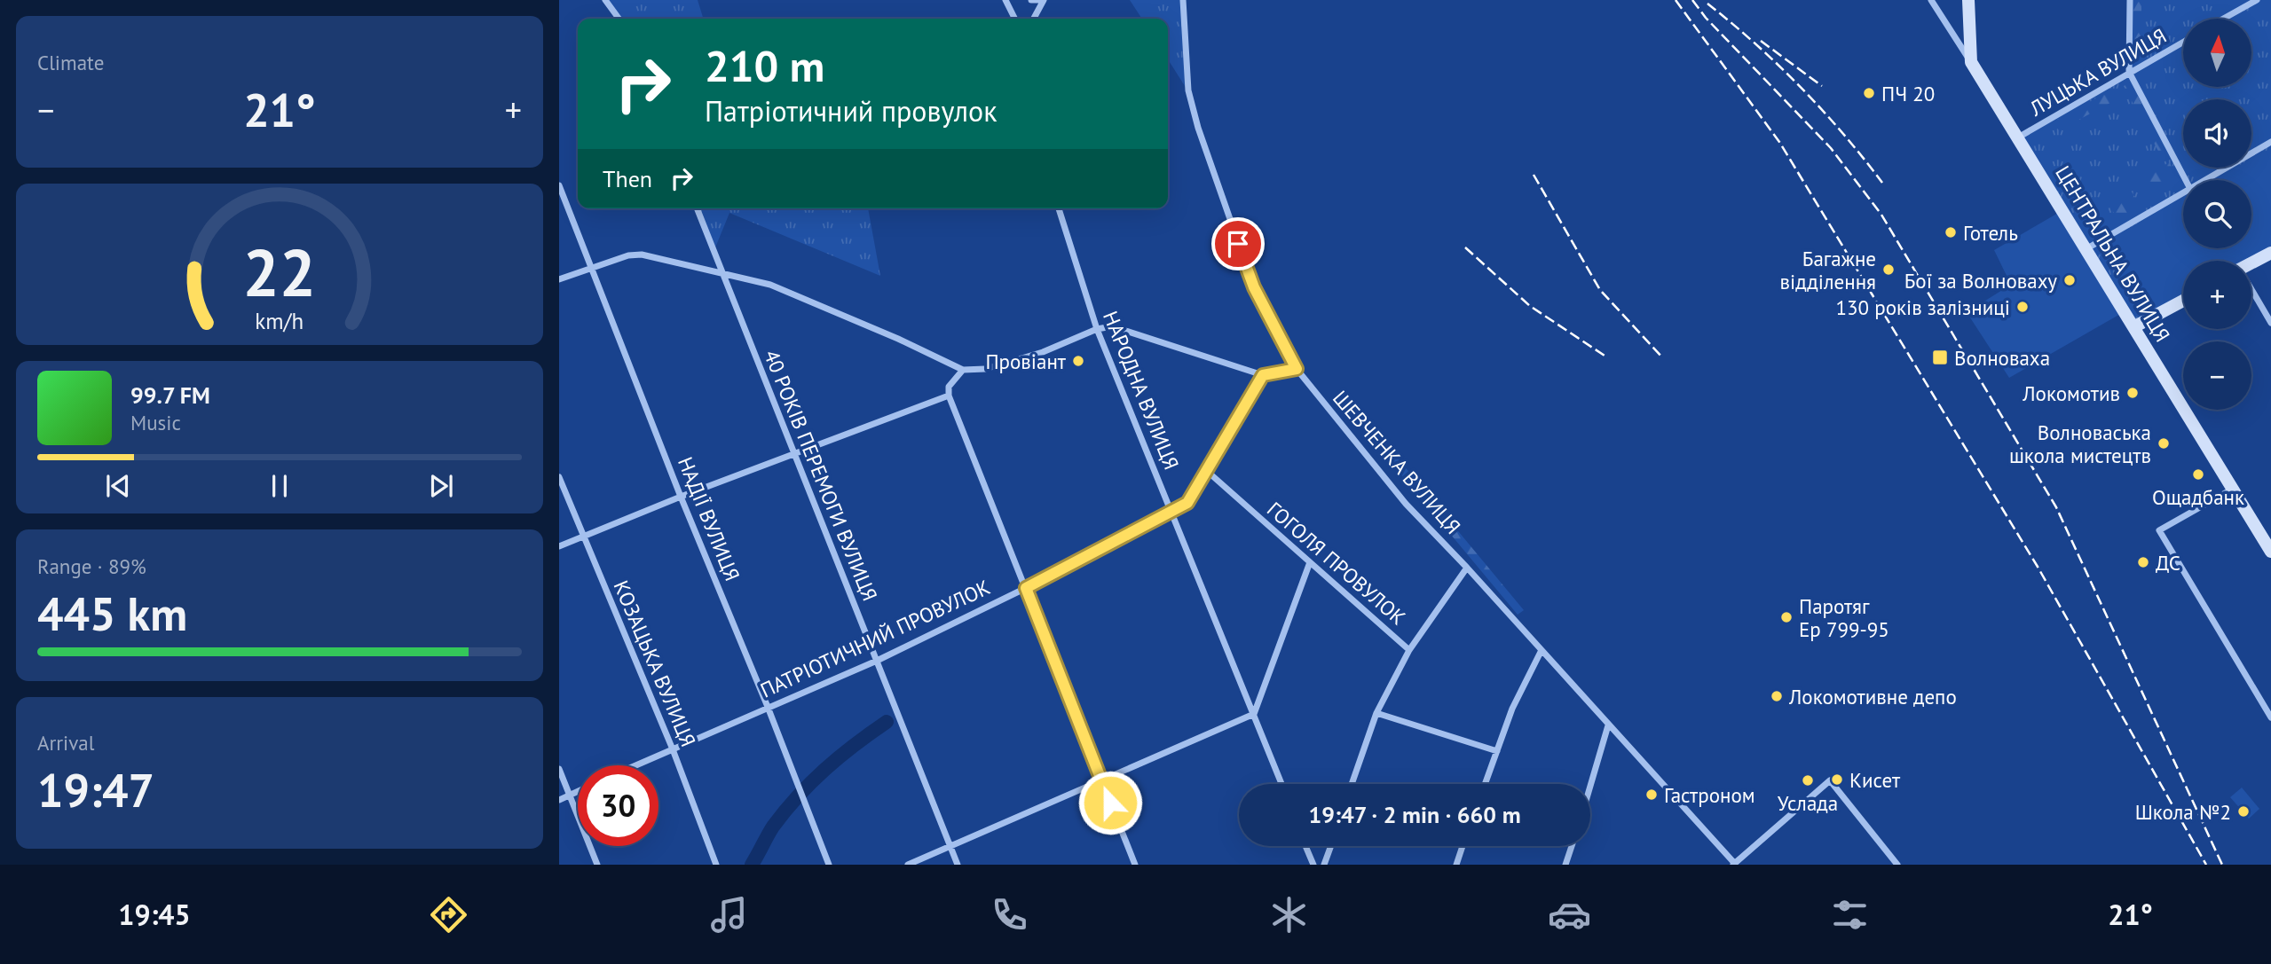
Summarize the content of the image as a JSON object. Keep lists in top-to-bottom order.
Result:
{
  "streets": {
    "main road": ["ЦЕНТРАЛЬНА ВУЛИЦЯ"],
    "street": [
      "ЛУЦЬКА ВУЛИЦЯ",
      "НАРОДНА ВУЛИЦЯ",
      "ШЕВЧЕНКА ВУЛИЦЯ",
      "40 РОКІВ ПЕРЕМОГИ ВУЛИЦЯ",
      "НАДІЇ ВУЛИЦЯ",
      "ГОГОЛЯ ПРОВУЛОК",
      "ПАТРІОТИЧНИЙ ПРОВУЛОК",
      "КОЗАЦЬКА ВУЛИЦЯ"
    ]
  },
  "crossings": [
    ["ЛУЦЬКА ВУЛИЦЯ", "ЦЕНТРАЛЬНА ВУЛИЦЯ"],
    ["НАРОДНА ВУЛИЦЯ", "ПАТРІОТИЧНИЙ ПРОВУЛОК"],
    ["40 РОКІВ ПЕРЕМОГИ ВУЛИЦЯ", "ПАТРІОТИЧНИЙ ПРОВУЛОК"],
    ["НАДІЇ ВУЛИЦЯ", "ПАТРІОТИЧНИЙ ПРОВУЛОК"],
    ["ГОГОЛЯ ПРОВУЛОК", "ПАТРІОТИЧНИЙ ПРОВУЛОК"],
    ["ПАТРІОТИЧНИЙ ПРОВУЛОК", "КОЗАЦЬКА ВУЛИЦЯ"]
  ],
  "places": {
    "other": [
      "ПЧ 20",
      "Готель",
      "Багажне відділення",
      "Бої за Волноваху",
      "130 років залізниці",
      "Провіант",
      "Локомотив",
      "Волноваська школа мистецтв",
      "Ощадбанк",
      "ДС",
      "Паротяг Ер 799-95",
      "Локомотивне депо",
      "Кисет",
      "Услада",
      "Гастроном",
      "Школа №2"
    ],
    "transit": ["Волноваха"]
  },
  "north": "top",
  "page": {
    "tile": [
      "Climate",
      ["Range · 89%", "445 km"],
      ["Arrival", "19:47"]
    ],
    "map_buttons": ["+", "−"],
    "turn": ["210 m", "Патріотичний провулок"],
    "heat": ["−", "21°", "+"],
    "then": "Then",
    "song": ["99.7 FM", "Music"],
    "limit": "30",
    "trip": "19:47 · 2 min · 660 m",
    "tabs": ["19:45", "21°"],
    "gauge": ["22", "km/h"]
  }
}
